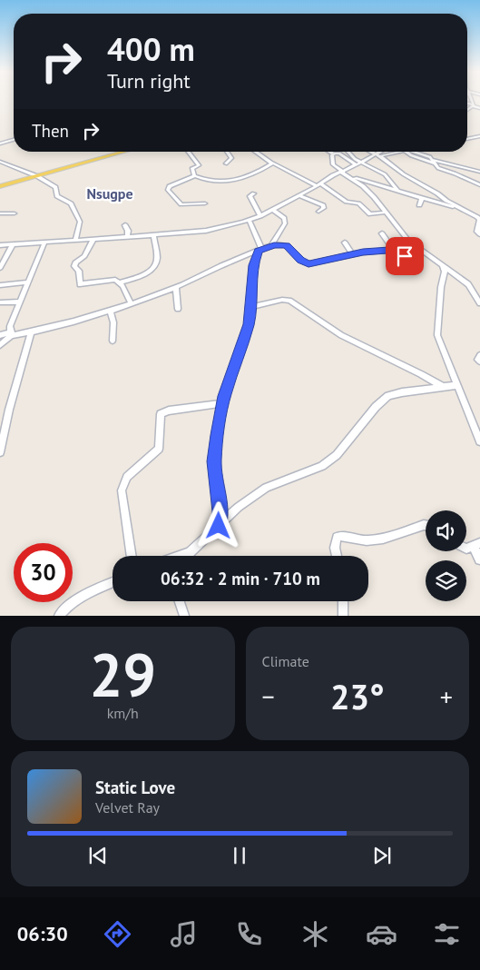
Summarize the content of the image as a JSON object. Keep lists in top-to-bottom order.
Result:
{
  "districts": ["Nsugpe"],
  "page": {
    "turn": ["400 m", "Turn right"],
    "then": "Then",
    "limit": "30",
    "trip": "06:32 · 2 min · 710 m",
    "tile": [
      ["29", "km/h"],
      "Climate"
    ],
    "heat": ["−", "23°", "+"],
    "song": ["Static Love", "Velvet Ray"],
    "tabs": "06:30"
  }
}
